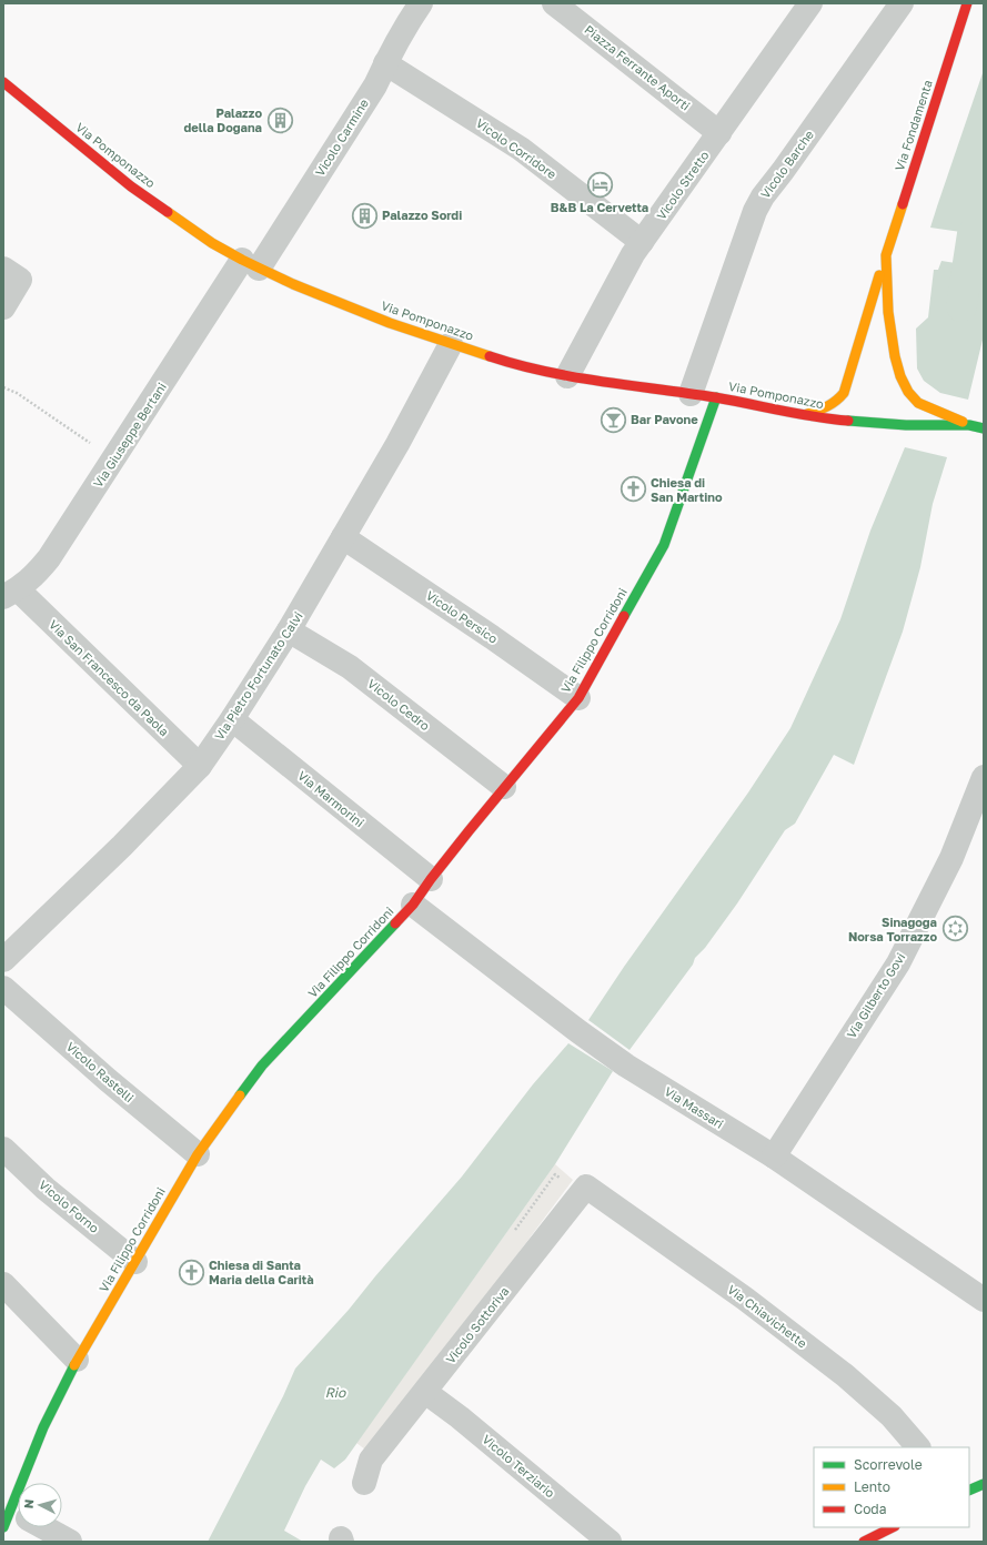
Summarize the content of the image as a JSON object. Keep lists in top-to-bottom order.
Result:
{
  "streets": {
    "main road": ["Via Fondamenta", "Via Pomponazzo", "Via Filippo Corridoni"],
    "street": [
      "Piazza Ferrante Aporti",
      "Vicolo Carmine",
      "Vicolo Corridore",
      "Vicolo Barche",
      "Vicolo Stretto",
      "Via Giuseppe Bertani",
      "Vicolo Persico",
      "Via Pietro Fortunato Calvi",
      "Via San Francesco da Paola",
      "Vicolo Cedro",
      "Via Marmorini",
      "Via Gilberto Govi",
      "Vicolo Rastelli",
      "Via Massari",
      "Vicolo Forno",
      "Via Chiavichette",
      "Vicolo Sottoriva",
      "Vicolo Terziario"
    ]
  },
  "crossings": [
    ["Piazza Ferrante Aporti", "Vicolo Stretto"],
    ["Via Fondamenta", "Via Pomponazzo"],
    ["Vicolo Carmine", "Vicolo Corridore"],
    ["Vicolo Carmine", "Via Pomponazzo"],
    ["Vicolo Carmine", "Via Giuseppe Bertani"],
    ["Vicolo Corridore", "Vicolo Stretto"],
    ["Via Pomponazzo", "Vicolo Barche"],
    ["Via Pomponazzo", "Vicolo Stretto"],
    ["Via Pomponazzo", "Via Giuseppe Bertani"],
    ["Via Pomponazzo", "Via Filippo Corridoni"],
    ["Via Pomponazzo", "Via Pietro Fortunato Calvi"],
    ["Via Giuseppe Bertani", "Via San Francesco da Paola"],
    ["Vicolo Persico", "Via Filippo Corridoni"],
    ["Vicolo Persico", "Via Pietro Fortunato Calvi"],
    ["Via Filippo Corridoni", "Vicolo Cedro"],
    ["Via Filippo Corridoni", "Via Marmorini"],
    ["Via Filippo Corridoni", "Vicolo Rastelli"],
    ["Via Filippo Corridoni", "Via Massari"],
    ["Via Filippo Corridoni", "Vicolo Forno"],
    ["Via Pietro Fortunato Calvi", "Via San Francesco da Paola"],
    ["Via Pietro Fortunato Calvi", "Vicolo Cedro"],
    ["Via Pietro Fortunato Calvi", "Via Marmorini"],
    ["Via Gilberto Govi", "Via Massari"],
    ["Via Chiavichette", "Vicolo Sottoriva"],
    ["Vicolo Sottoriva", "Vicolo Terziario"]
  ],
  "water": ["Rio"],
  "places": {
    "building": ["Palazzo della Dogana", "Palazzo Sordi"],
    "hotel": ["B&B La Cervetta"],
    "bar": ["Bar Pavone"],
    "church": ["Chiesa di San Martino", "Chiesa di Santa Maria della Carità"],
    "synagogue": ["Sinagoga Norsa Torrazzo"]
  },
  "legend": ["Scorrevole", "Lento", "Coda"],
  "north": "left"
}
